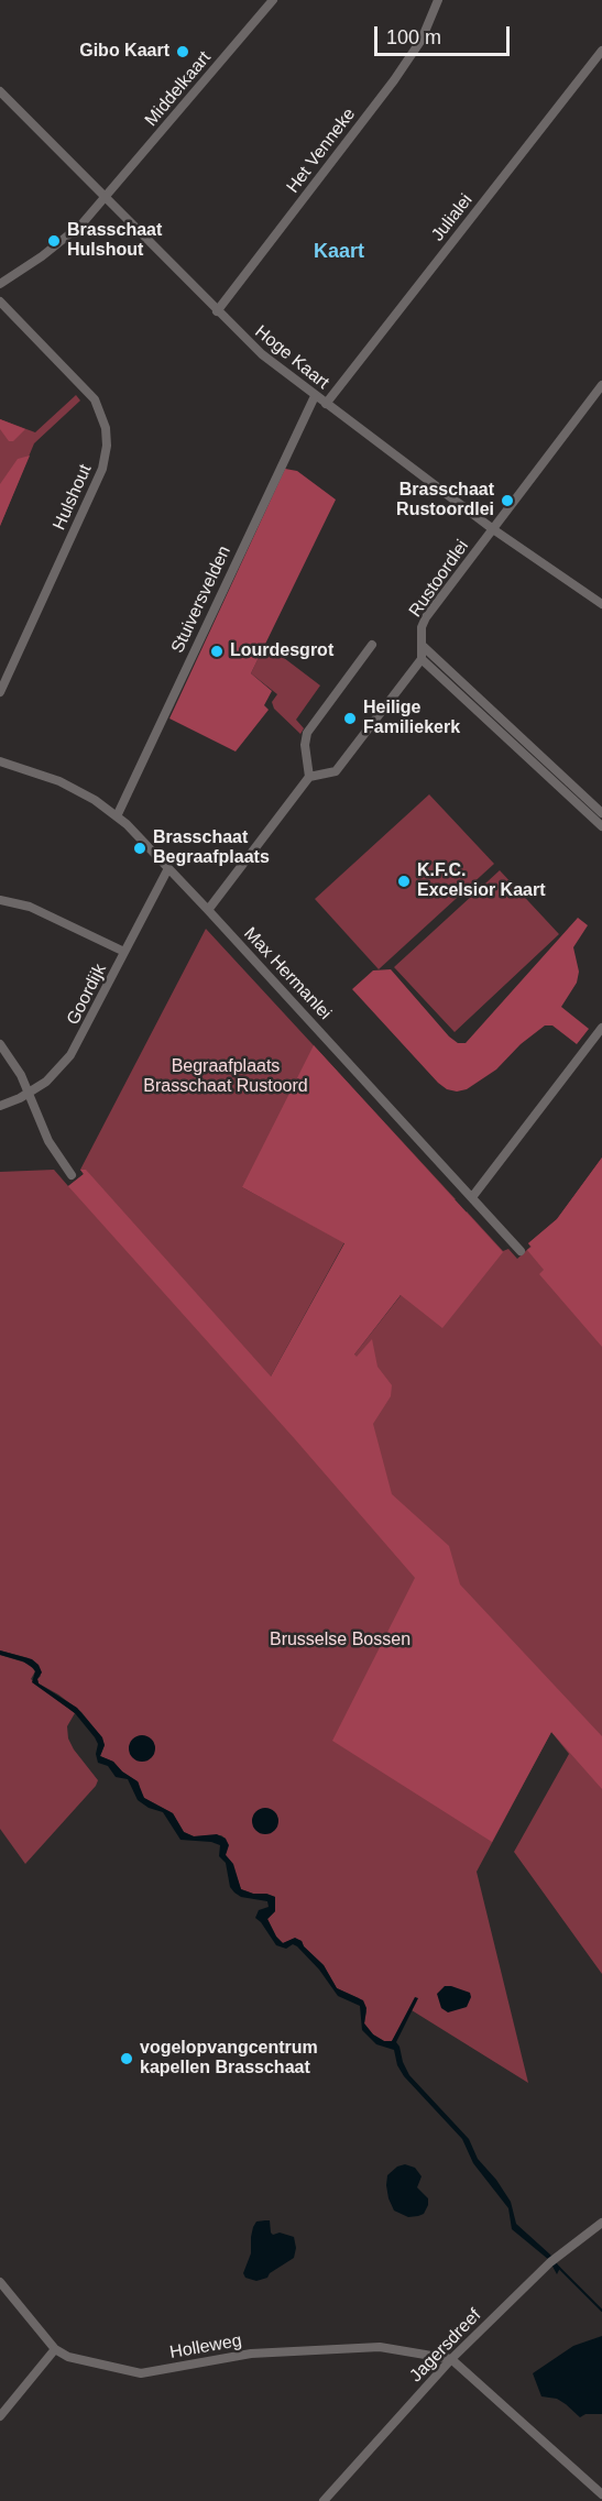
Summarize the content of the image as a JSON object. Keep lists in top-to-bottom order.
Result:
{
  "streets": {
    "street": [
      "Middelkaart",
      "Het Venneke",
      "Julialei",
      "Hoge Kaart",
      "Hulshout",
      "Rustoordlei",
      "Stuiversvelden",
      "Max Hermanlei",
      "Goordijk",
      "Jagersdreef",
      "Holleweg"
    ]
  },
  "crossings": [
    ["Middelkaart", "Hoge Kaart"],
    ["Het Venneke", "Hoge Kaart"],
    ["Julialei", "Hoge Kaart"],
    ["Hoge Kaart", "Rustoordlei"],
    ["Hoge Kaart", "Stuiversvelden"],
    ["Stuiversvelden", "Max Hermanlei"],
    ["Max Hermanlei", "Goordijk"],
    ["Jagersdreef", "Holleweg"]
  ],
  "districts": ["Kaart"],
  "parks": ["Begraafplaats Brasschaat Rustoord", "Brusselse Bossen"],
  "places": [
    "Gibo Kaart",
    "Brasschaat Hulshout",
    "Brasschaat Rustoordlei",
    "Lourdesgrot",
    "Heilige Familiekerk",
    "Brasschaat Begraafplaats",
    "K.F.C. Excelsior Kaart",
    "vogelopvangcentrum kapellen Brasschaat"
  ],
  "scale_bar": "100 m"
}
